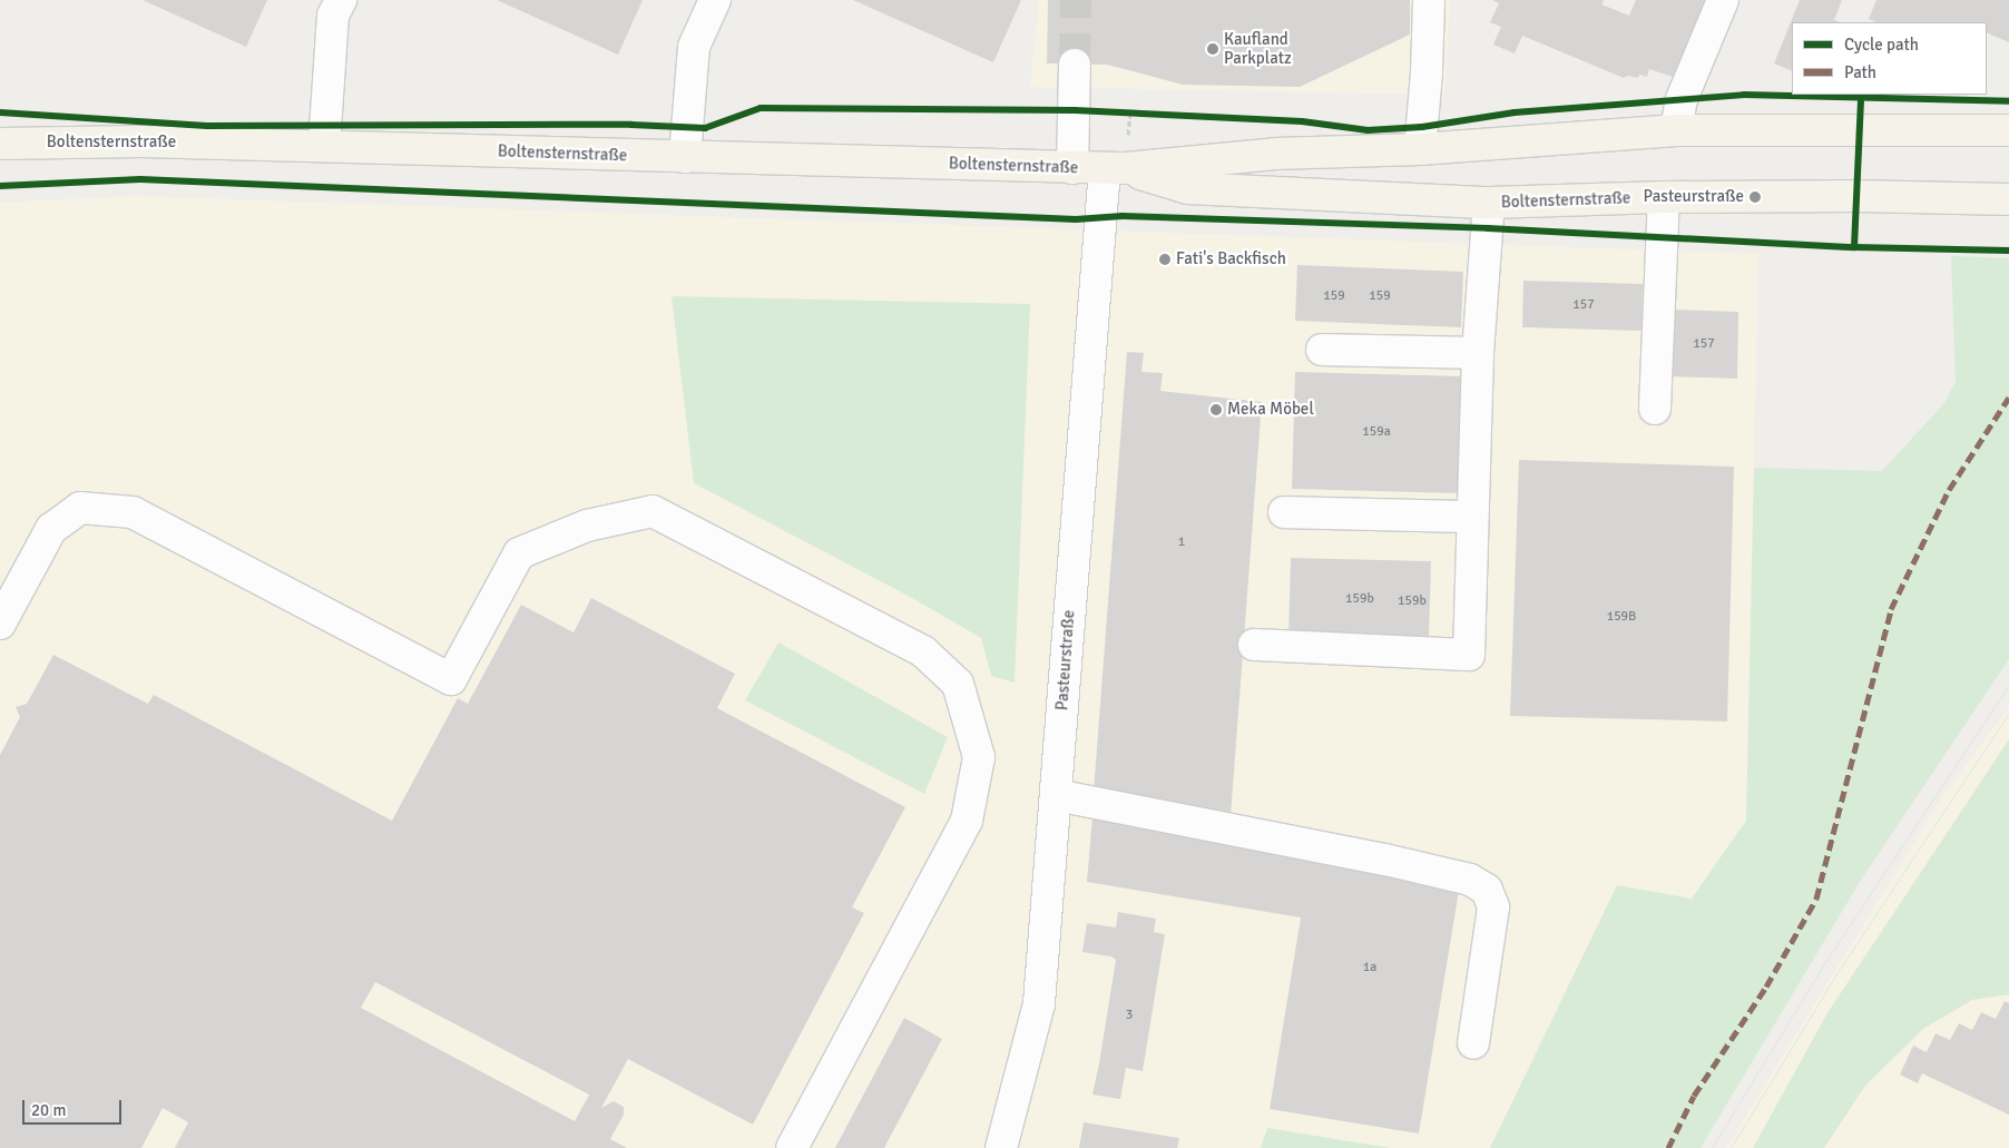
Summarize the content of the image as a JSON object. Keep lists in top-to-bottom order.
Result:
{
  "streets": {
    "main road": ["Boltensternstraße"],
    "street": ["Pasteurstraße"]
  },
  "crossings": [
    ["Boltensternstraße", "Pasteurstraße"]
  ],
  "places": [
    "Kaufland Parkplatz",
    "Pasteurstraße",
    "Fati's Backfisch",
    "Meka Möbel"
  ],
  "house_numbers": [
    "159",
    "159",
    "157",
    "157",
    "159a",
    "1",
    "159b",
    "159b",
    "159B",
    "1a",
    "3"
  ],
  "legend": ["Cycle path", "Path"],
  "scale_bar": "20 m"
}
